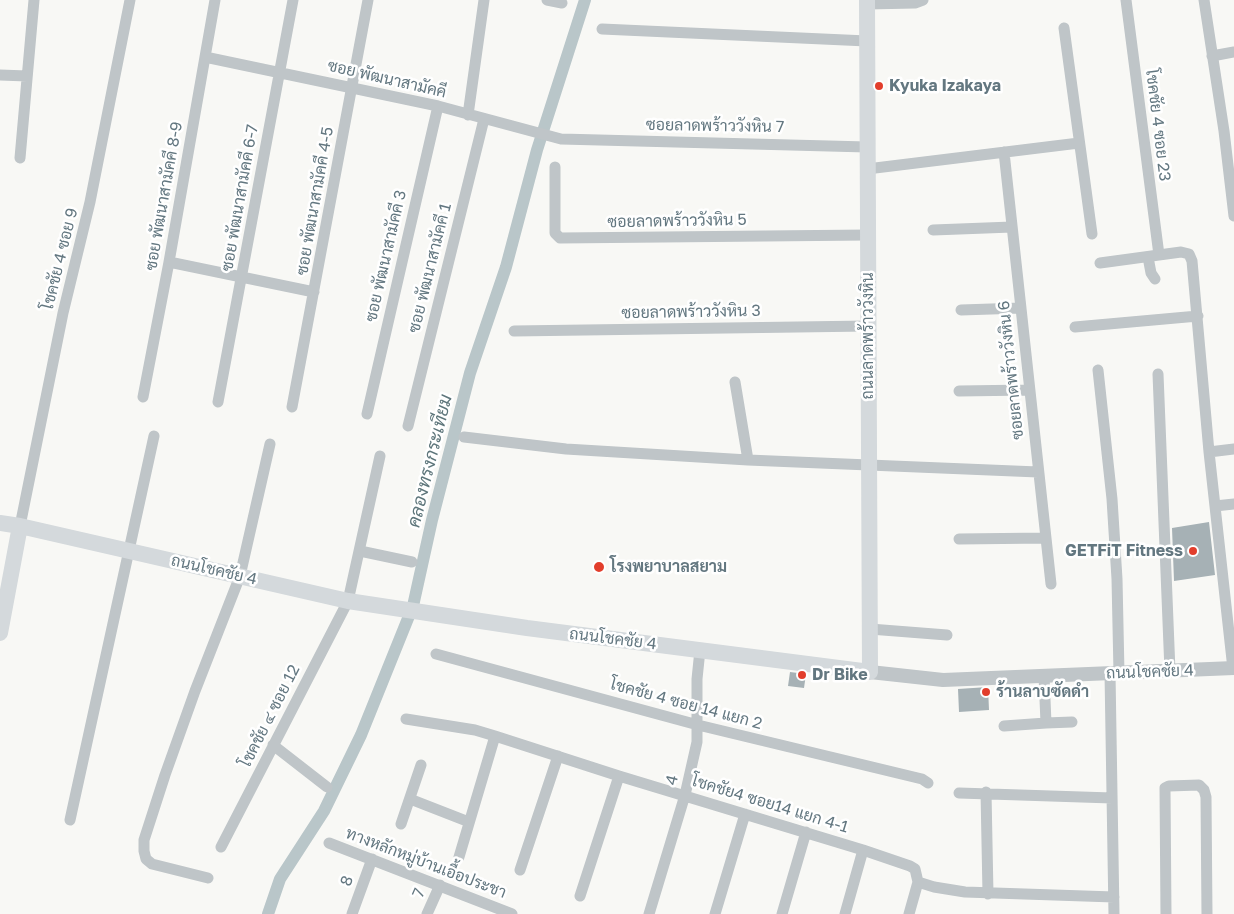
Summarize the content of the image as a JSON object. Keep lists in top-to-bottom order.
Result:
{
  "streets": {
    "main road": ["ถนนลาดพร้าววังหิน", "ถนนโชคชัย 4"],
    "street": [
      "ซอย พัฒนาสามัคคี",
      "โชคชัย 4 ซอย 23",
      "ซอยลาดพร้าววังหิน 7",
      "ซอย พัฒนาสามัคคี 8-9",
      "ซอย พัฒนาสามัคคี 6-7",
      "ซอย พัฒนาสามัคคี 4-5",
      "ซอยลาดพร้าววังหิน 5",
      "ซอย พัฒนาสามัคคี 3",
      "โชคชัย 4 ซอย 9",
      "ซอย พัฒนาสามัคคี 1",
      "ซอยลาดพร้าววังหิน 3",
      "ซอยลาดพร้าววังหิน 6",
      "โชคชัย 4 ซอย 14 แยก 2",
      "โชคชัย ๔ ซอย 12",
      "4",
      "โชคชัย4 ซอย14 แยก 4-1",
      "ทางหลักหมู่บ้านเอื้อประชา",
      "8",
      "7"
    ]
  },
  "crossings": [
    ["ซอย พัฒนาสามัคคี", "ซอยลาดพร้าววังหิน 7"],
    ["ซอย พัฒนาสามัคคี", "ซอย พัฒนาสามัคคี 8-9"],
    ["ซอย พัฒนาสามัคคี", "ซอย พัฒนาสามัคคี 6-7"],
    ["ซอย พัฒนาสามัคคี", "ซอย พัฒนาสามัคคี 4-5"],
    ["ซอย พัฒนาสามัคคี", "ซอย พัฒนาสามัคคี 3"],
    ["ซอย พัฒนาสามัคคี", "ซอย พัฒนาสามัคคี 1"],
    ["ซอยลาดพร้าววังหิน 7", "ถนนลาดพร้าววังหิน"],
    ["ซอยลาดพร้าววังหิน 5", "ถนนลาดพร้าววังหิน"],
    ["โชคชัย 4 ซอย 9", "ถนนโชคชัย 4"],
    ["ซอยลาดพร้าววังหิน 3", "ถนนลาดพร้าววังหิน"],
    ["ถนนลาดพร้าววังหิน", "ถนนโชคชัย 4"],
    ["ถนนโชคชัย 4", "โชคชัย ๔ ซอย 12"],
    ["ถนนโชคชัย 4", "4"],
    ["โชคชัย 4 ซอย 14 แยก 2", "4"],
    ["4", "โชคชัย4 ซอย14 แยก 4-1"],
    ["ทางหลักหมู่บ้านเอื้อประชา", "8"],
    ["ทางหลักหมู่บ้านเอื้อประชา", "7"]
  ],
  "water": ["คลองทรงกระเทียม"],
  "places": [
    "Kyuka Izakaya",
    "GETFiT Fitness",
    "โรงพยาบาลสยาม",
    "Dr Bike",
    "ร้านลาบซัดดำ"
  ]
}
